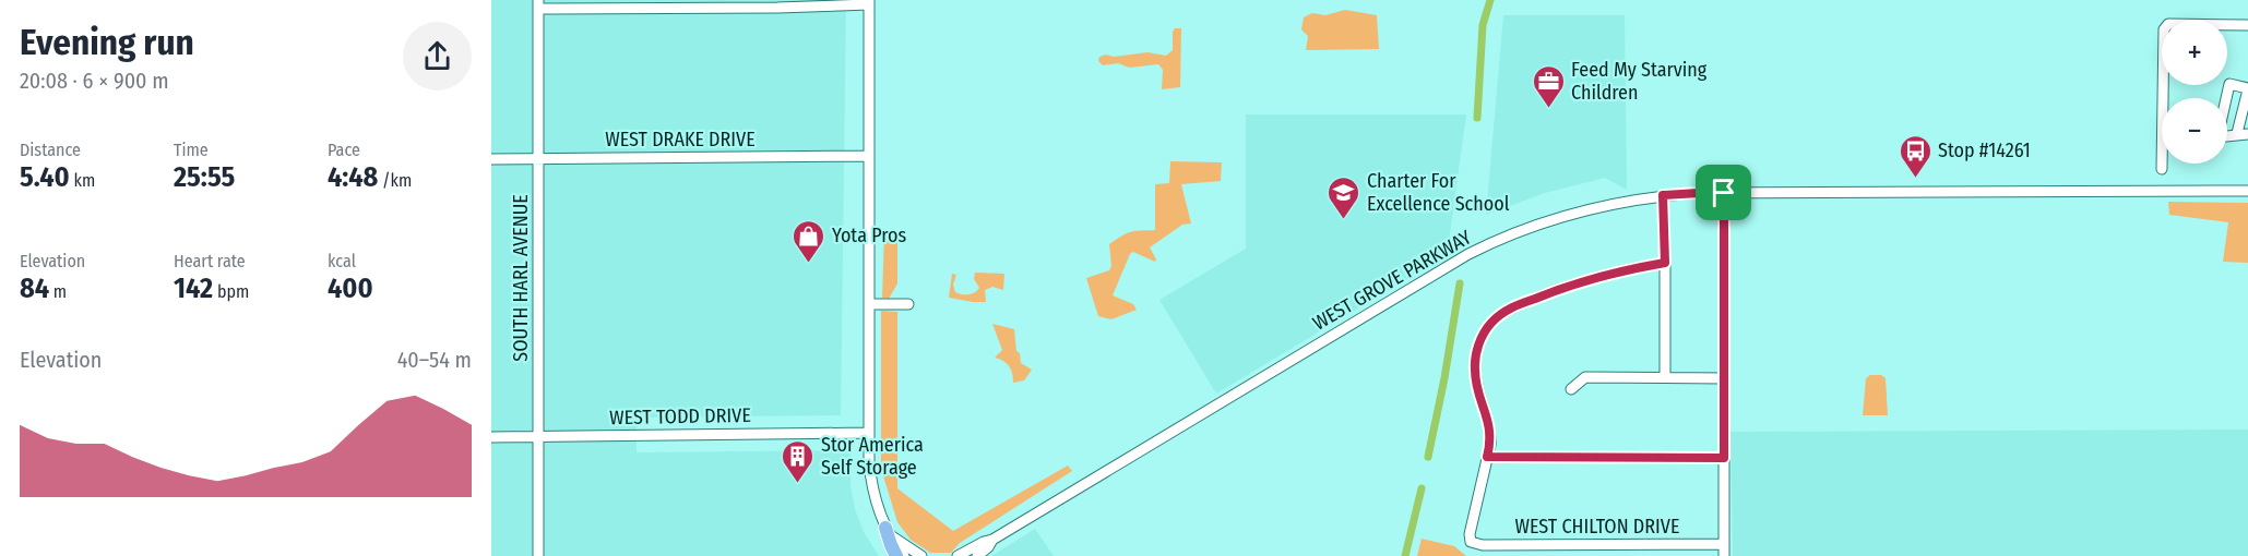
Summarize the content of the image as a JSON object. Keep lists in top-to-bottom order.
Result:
{
  "streets": {
    "street": [
      "WEST DRAKE DRIVE",
      "SOUTH HARL AVENUE",
      "WEST GROVE PARKWAY",
      "WEST TODD DRIVE",
      "WEST CHILTON DRIVE"
    ]
  },
  "crossings": [
    ["WEST DRAKE DRIVE", "SOUTH HARL AVENUE"],
    ["SOUTH HARL AVENUE", "WEST TODD DRIVE"]
  ],
  "places": {
    "office": ["Feed My Starving Children"],
    "bus stop": ["Stop #14261"],
    "school or university": ["Charter For Excellence School"],
    "shop": ["Yota Pros"],
    "building": ["Stor America Self Storage"]
  },
  "page": {
    "heading": ["Evening run", "20:08 · 6 × 900 m"],
    "map_buttons": ["+", "−"],
    "stats": [
      ["Distance", "5.40 km"],
      ["Time", "25:55"],
      ["Pace", "4:48 /km"],
      ["Elevation", "84 m"],
      ["Heart rate", "142 bpm"],
      ["kcal", "400"]
    ],
    "chart": ["Elevation", "40–54 m"]
  }
}
